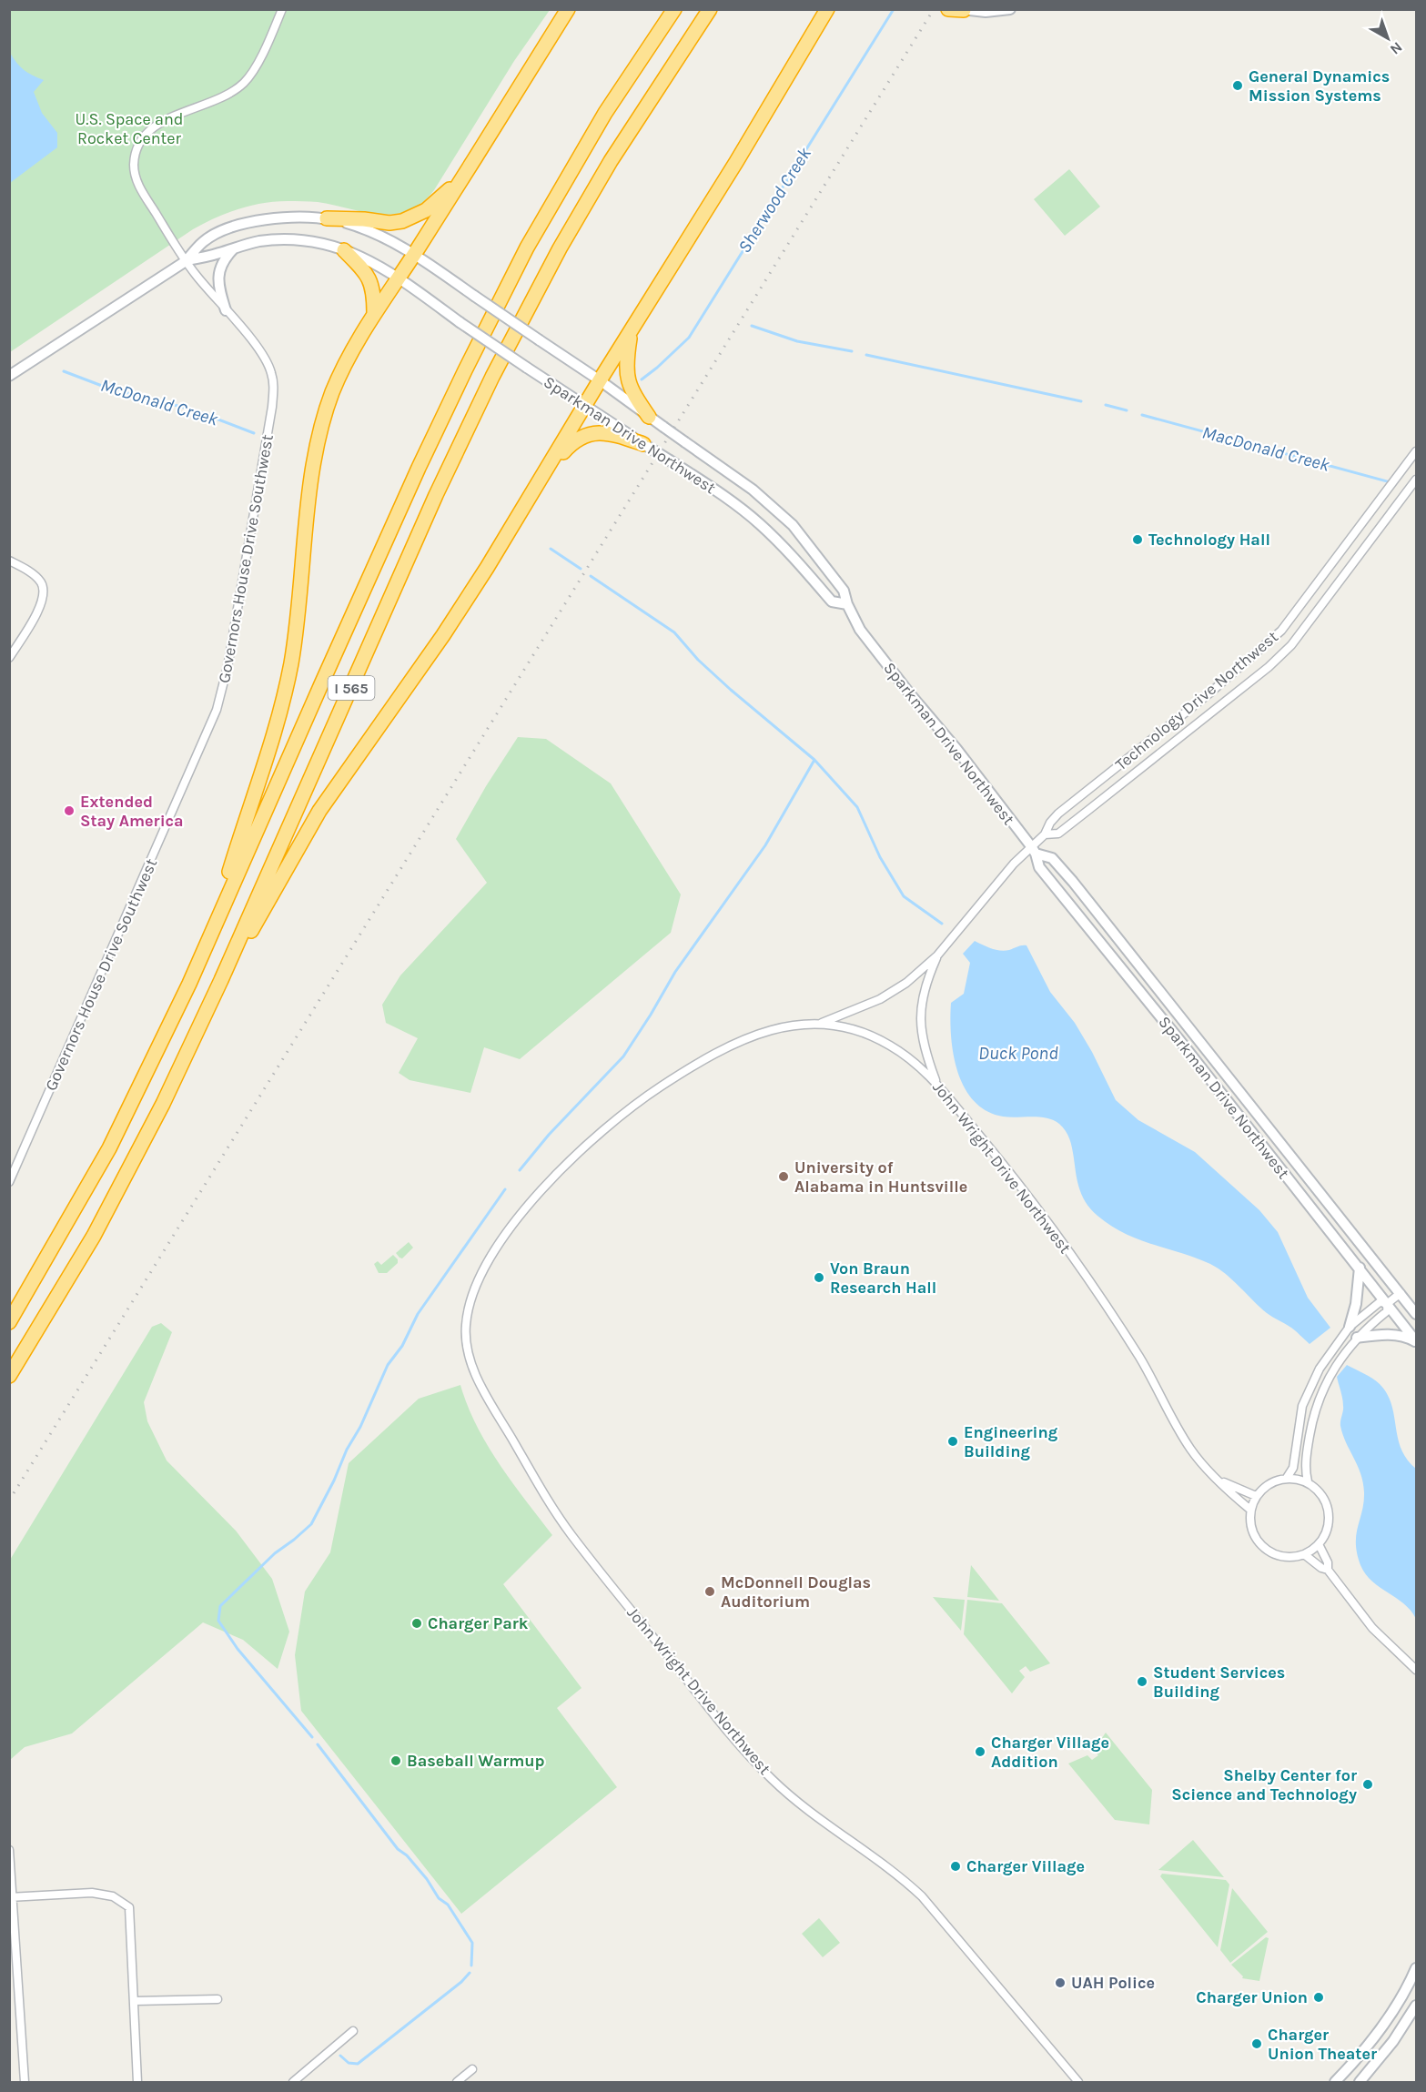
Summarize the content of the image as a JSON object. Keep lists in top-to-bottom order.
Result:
{
  "streets": {
    "highway": ["I 565"],
    "main road": ["Sparkman Drive Northwest"],
    "street": ["Governors House Drive Southwest", "Technology Drive Northwest", "John Wright Drive Northwest"]
  },
  "crossings": [
    ["Sparkman Drive Northwest", "Governors House Drive Southwest"],
    ["Sparkman Drive Northwest", "Technology Drive Northwest"],
    ["Technology Drive Northwest", "John Wright Drive Northwest"]
  ],
  "water": [
    "Sherwood Creek",
    "McDonald Creek",
    "MacDonald Creek",
    "Duck Pond"
  ],
  "parks": ["U.S. Space and Rocket Center"],
  "places": [
    "General Dynamics Mission Systems",
    "Technology Hall",
    "Extended Stay America",
    "University of Alabama in Huntsville",
    "Von Braun Research Hall",
    "Engineering Building",
    "McDonnell Douglas Auditorium",
    "Charger Park",
    "Student Services Building",
    "Charger Village Addition",
    "Baseball Warmup",
    "Shelby Center for Science and Technology",
    "Charger Village",
    "UAH Police",
    "Charger Union",
    "Charger Union Theater"
  ],
  "north": "bottom right"
}
